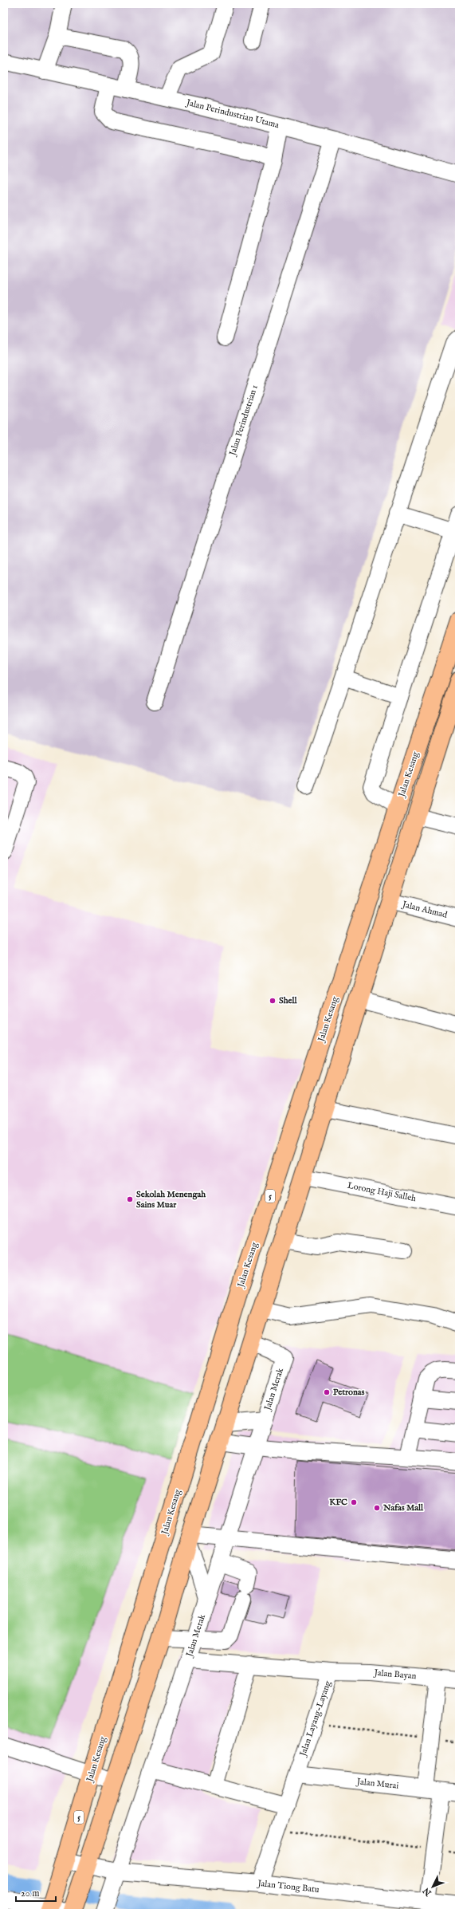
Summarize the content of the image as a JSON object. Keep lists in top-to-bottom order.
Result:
{
  "streets": {
    "main road": ["Jalan Kesang", "5"],
    "street": [
      "Jalan Perindustrian Utama",
      "Jalan Perindustrian 1",
      "Jalan Ahmad",
      "Lorong Haji Salleh",
      "Jalan Merak",
      "Jalan Bayan",
      "Jalan Layang-Layang",
      "Jalan Murai",
      "Jalan Tiong Batu"
    ]
  },
  "crossings": [
    ["Jalan Perindustrian Utama", "Jalan Perindustrian 1"],
    ["Jalan Kesang", "Jalan Tiong Batu"],
    ["Jalan Merak", "Jalan Layang-Layang"],
    ["Jalan Merak", "Jalan Tiong Batu"],
    ["Jalan Bayan", "Jalan Layang-Layang"],
    ["Jalan Layang-Layang", "Jalan Murai"],
    ["Jalan Layang-Layang", "Jalan Tiong Batu"]
  ],
  "places": [
    "Shell",
    "Sekolah Menengah Sains Muar",
    "Petronas",
    "KFC",
    "Nafas Mall"
  ],
  "scale_bar": "20 m",
  "north": "bottom left"
}
